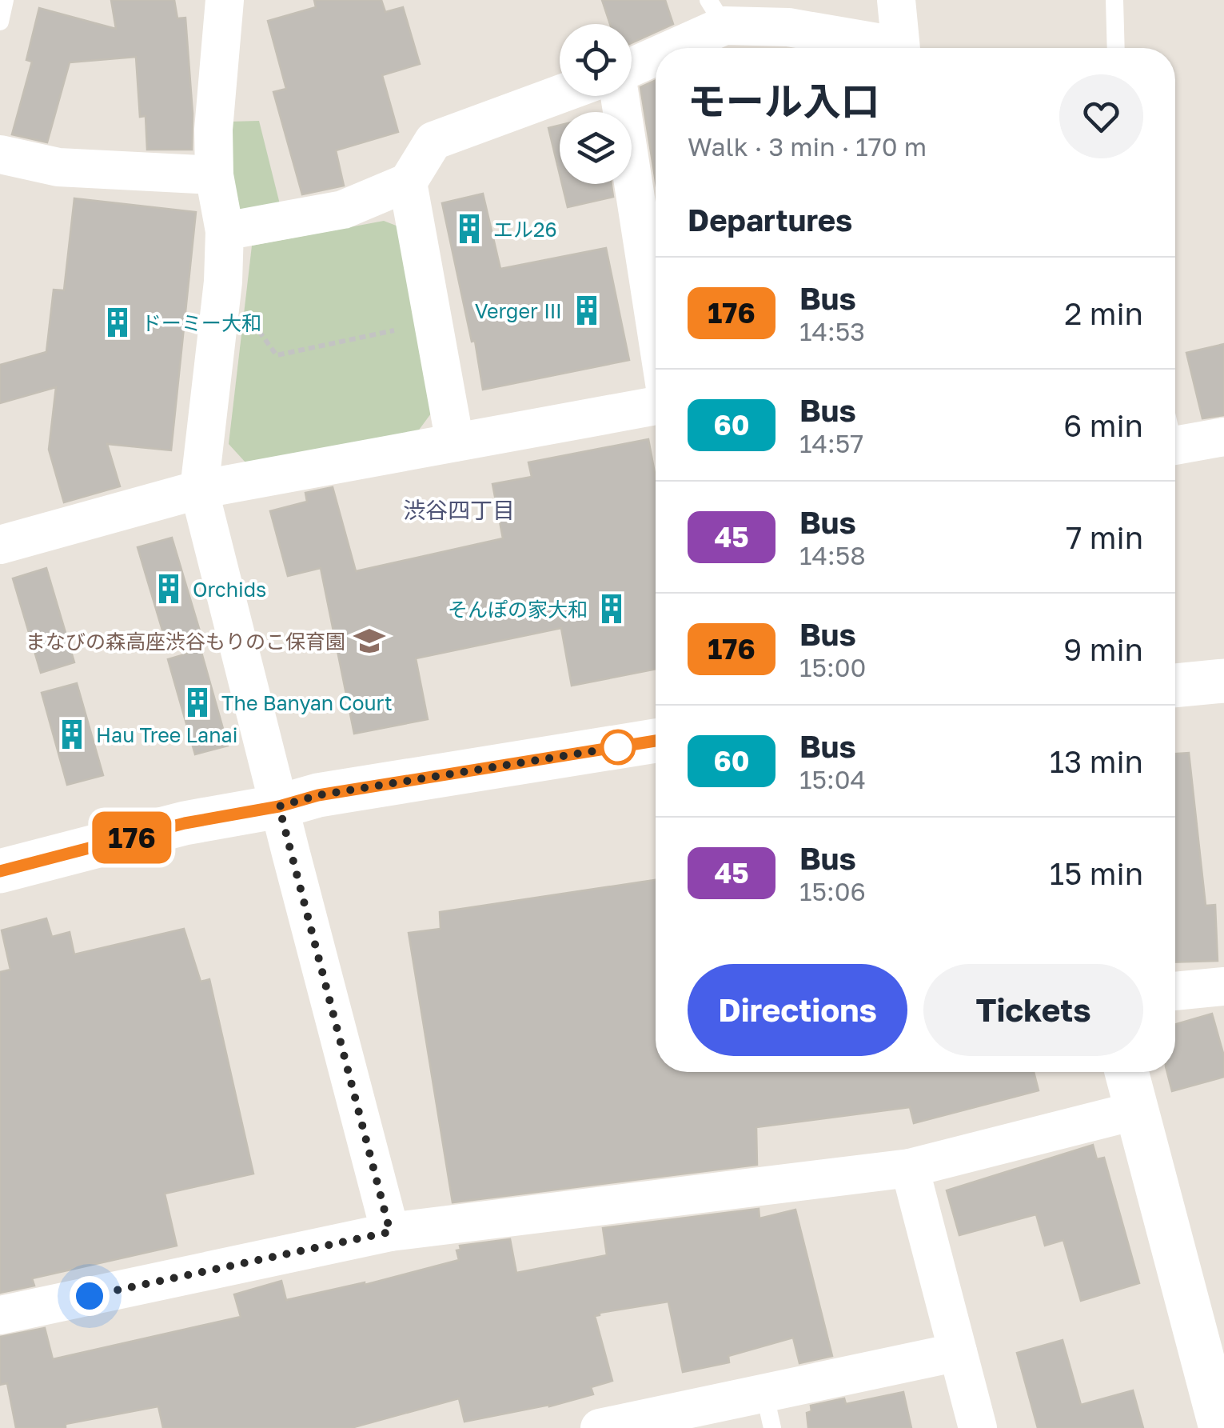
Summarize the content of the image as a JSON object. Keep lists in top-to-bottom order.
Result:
{
  "districts": ["渋谷四丁目"],
  "places": {
    "building": [
      "エル26",
      "Verger Ⅲ",
      "ドーミー大和",
      "Orchids",
      "そんぽの家大和",
      "The Banyan Court",
      "Hau Tree Lanai"
    ],
    "school or university": ["まなびの森高座渋谷もりのこ保育園"]
  },
  "lines": ["bus line 176"],
  "page": {
    "on_map": "176",
    "heading": [
      ["モール入口", "Walk · 3 min · 170 m"],
      "Departures"
    ],
    "list": [
      {
        "mark": "176",
        "name": "Bus",
        "note": "14:53",
        "value": "2 min"
      },
      {
        "mark": "60",
        "name": "Bus",
        "note": "14:57",
        "value": "6 min"
      },
      {
        "mark": "45",
        "name": "Bus",
        "note": "14:58",
        "value": "7 min"
      },
      {
        "mark": "176",
        "name": "Bus",
        "note": "15:00",
        "value": "9 min"
      },
      {
        "mark": "60",
        "name": "Bus",
        "note": "15:04",
        "value": "13 min"
      },
      {
        "mark": "45",
        "name": "Bus",
        "note": "15:06",
        "value": "15 min"
      }
    ],
    "buttons": ["Directions", "Tickets"]
  }
}
